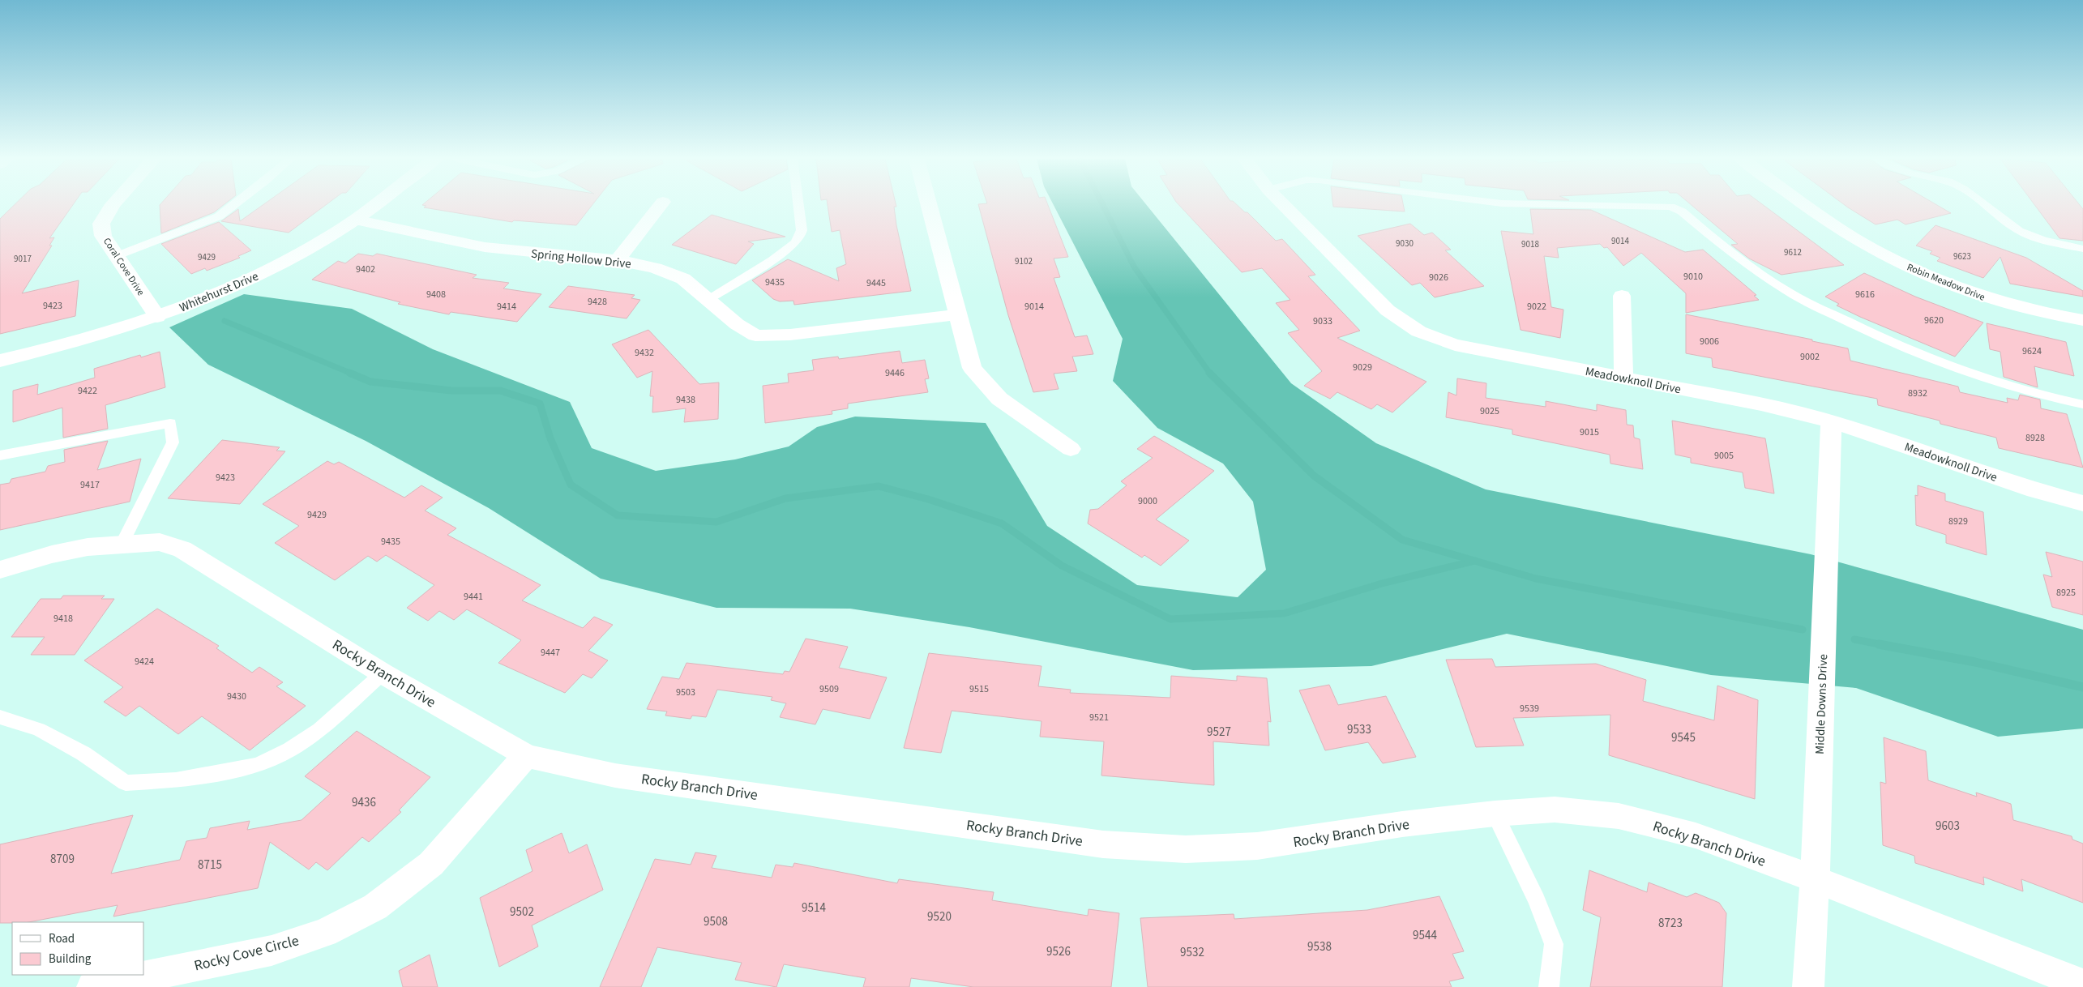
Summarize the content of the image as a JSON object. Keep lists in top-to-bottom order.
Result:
{
  "streets": {
    "street": [
      "Spring Hollow Drive",
      "Coral Cove Drive",
      "Robin Meadow Drive",
      "Whitehurst Drive",
      "Meadowknoll Drive",
      "Rocky Branch Drive",
      "Middle Downs Drive",
      "Rocky Cove Circle"
    ]
  },
  "crossings": [
    ["Spring Hollow Drive", "Whitehurst Drive"],
    ["Coral Cove Drive", "Whitehurst Drive"],
    ["Meadowknoll Drive", "Middle Downs Drive"],
    ["Rocky Branch Drive", "Middle Downs Drive"],
    ["Rocky Branch Drive", "Rocky Cove Circle"]
  ],
  "house_numbers": [
    "9014",
    "9030",
    "9018",
    "9612",
    "9623",
    "9429",
    "9017",
    "9102",
    "9402",
    "9010",
    "9026",
    "9435",
    "9445",
    "9408",
    "9616",
    "9428",
    "9423",
    "9414",
    "9014",
    "9022",
    "9620",
    "9033",
    "9006",
    "9624",
    "9432",
    "9002",
    "9029",
    "9446",
    "9422",
    "8932",
    "9438",
    "9025",
    "9015",
    "8928",
    "9005",
    "9423",
    "9417",
    "9000",
    "9429",
    "8929",
    "9435",
    "8925",
    "9441",
    "9418",
    "9447",
    "9424",
    "9509",
    "9515",
    "9503",
    "9430",
    "9539",
    "9521",
    "9533",
    "9527",
    "9545",
    "9436",
    "9603",
    "8709",
    "8715",
    "9514",
    "9502",
    "9520",
    "9508",
    "8723",
    "9544",
    "9538",
    "9526",
    "9532"
  ],
  "legend": ["Road", "Building"]
}
